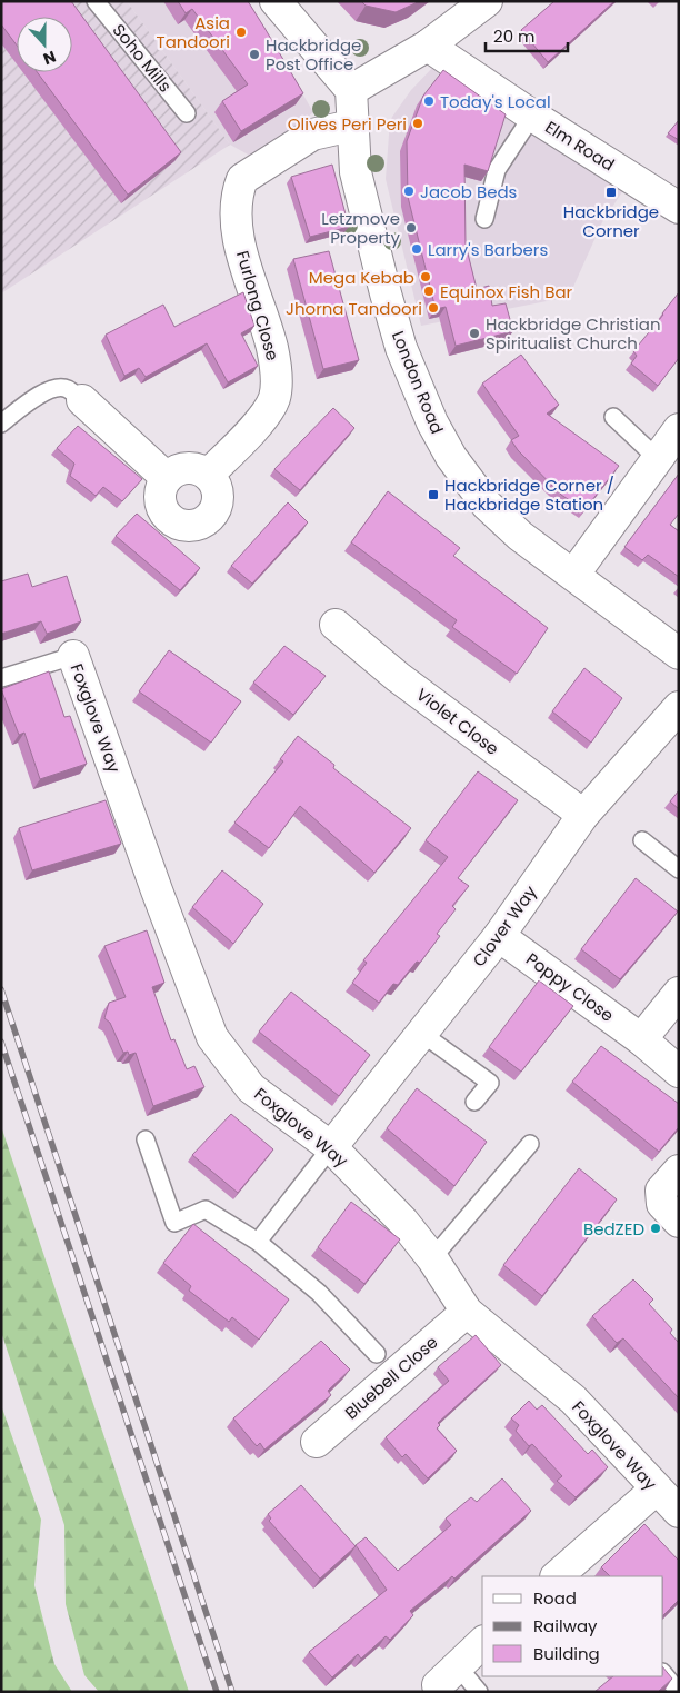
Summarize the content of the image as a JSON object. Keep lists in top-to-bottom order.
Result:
{
  "streets": {
    "street": [
      "Elm Road",
      "Furlong Close",
      "London Road",
      "Foxglove Way",
      "Violet Close",
      "Clover Way",
      "Poppy Close",
      "Bluebell Close"
    ],
    "lane": ["Soho Mills"]
  },
  "crossings": [
    ["Furlong Close", "London Road"],
    ["Foxglove Way", "Clover Way"],
    ["Foxglove Way", "Bluebell Close"],
    ["Violet Close", "Clover Way"],
    ["Clover Way", "Poppy Close"]
  ],
  "places": {
    "other": [
      "Asia Tandoori",
      "Hackbridge Post Office",
      "Today's Local",
      "Olives Peri Peri",
      "Jacob Beds",
      "Letzmove Property",
      "Larry's Barbers",
      "Mega Kebab",
      "Equinox Fish Bar",
      "Jhorna Tandoori",
      "Hackbridge Christian Spiritualist Church",
      "BedZED"
    ],
    "transit": ["Hackbridge Corner", "Hackbridge Corner / Hackbridge Station"]
  },
  "legend": ["Road", "Railway", "Building"],
  "scale_bar": "20 m",
  "north": "bottom"
}
